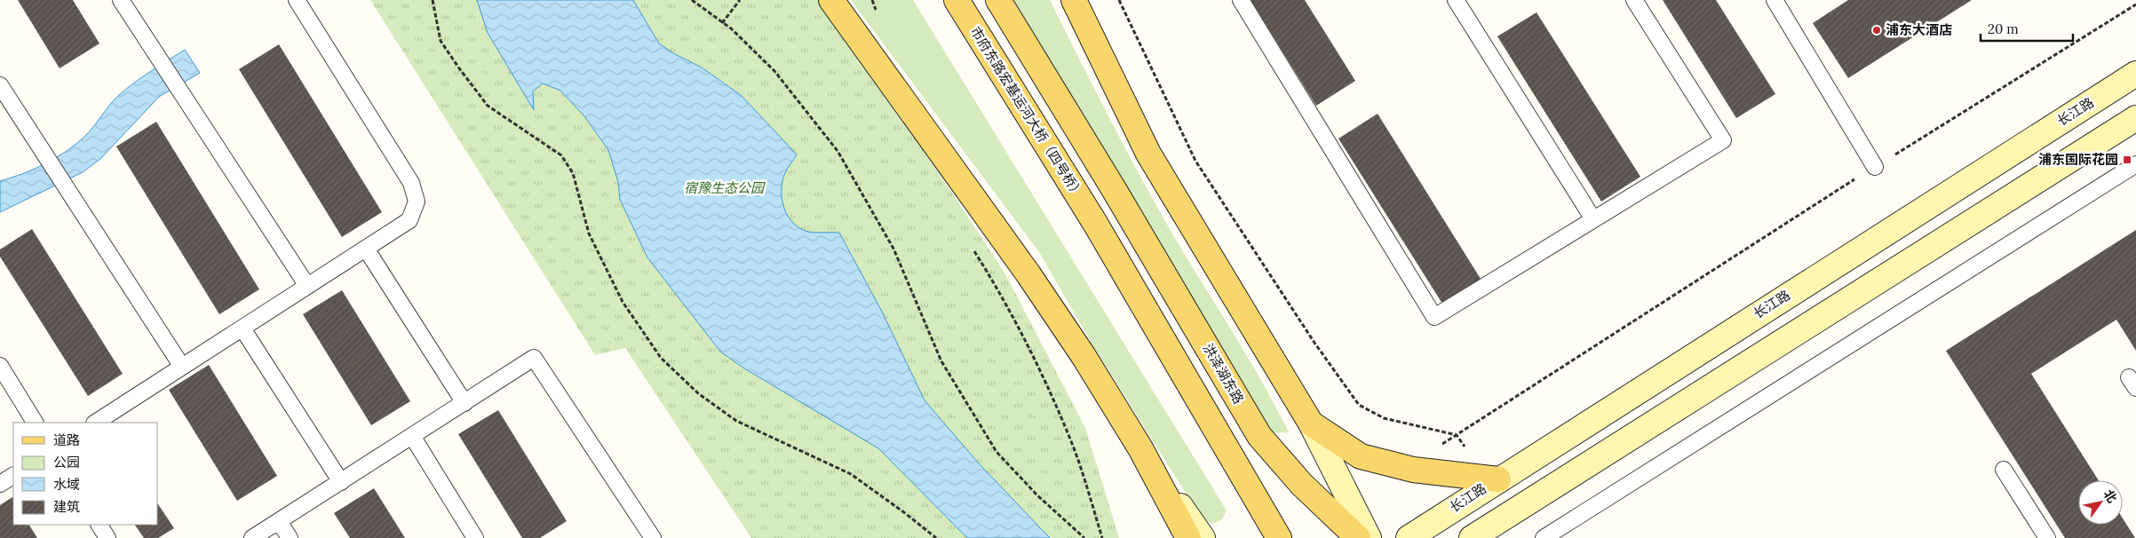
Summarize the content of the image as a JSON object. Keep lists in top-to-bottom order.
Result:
{
  "streets": {
    "main road": ["市府东路宏基运河大桥（四号桥）", "洪泽湖东路"],
    "street": ["长江路"]
  },
  "parks": ["宿豫生态公园"],
  "places": {
    "other": ["浦东大酒店"],
    "transit": ["浦东国际花园"]
  },
  "legend": [
    "道路",
    "公园",
    "水域",
    "建筑"
  ],
  "scale_bar": "20 m",
  "north": "top right"
}
